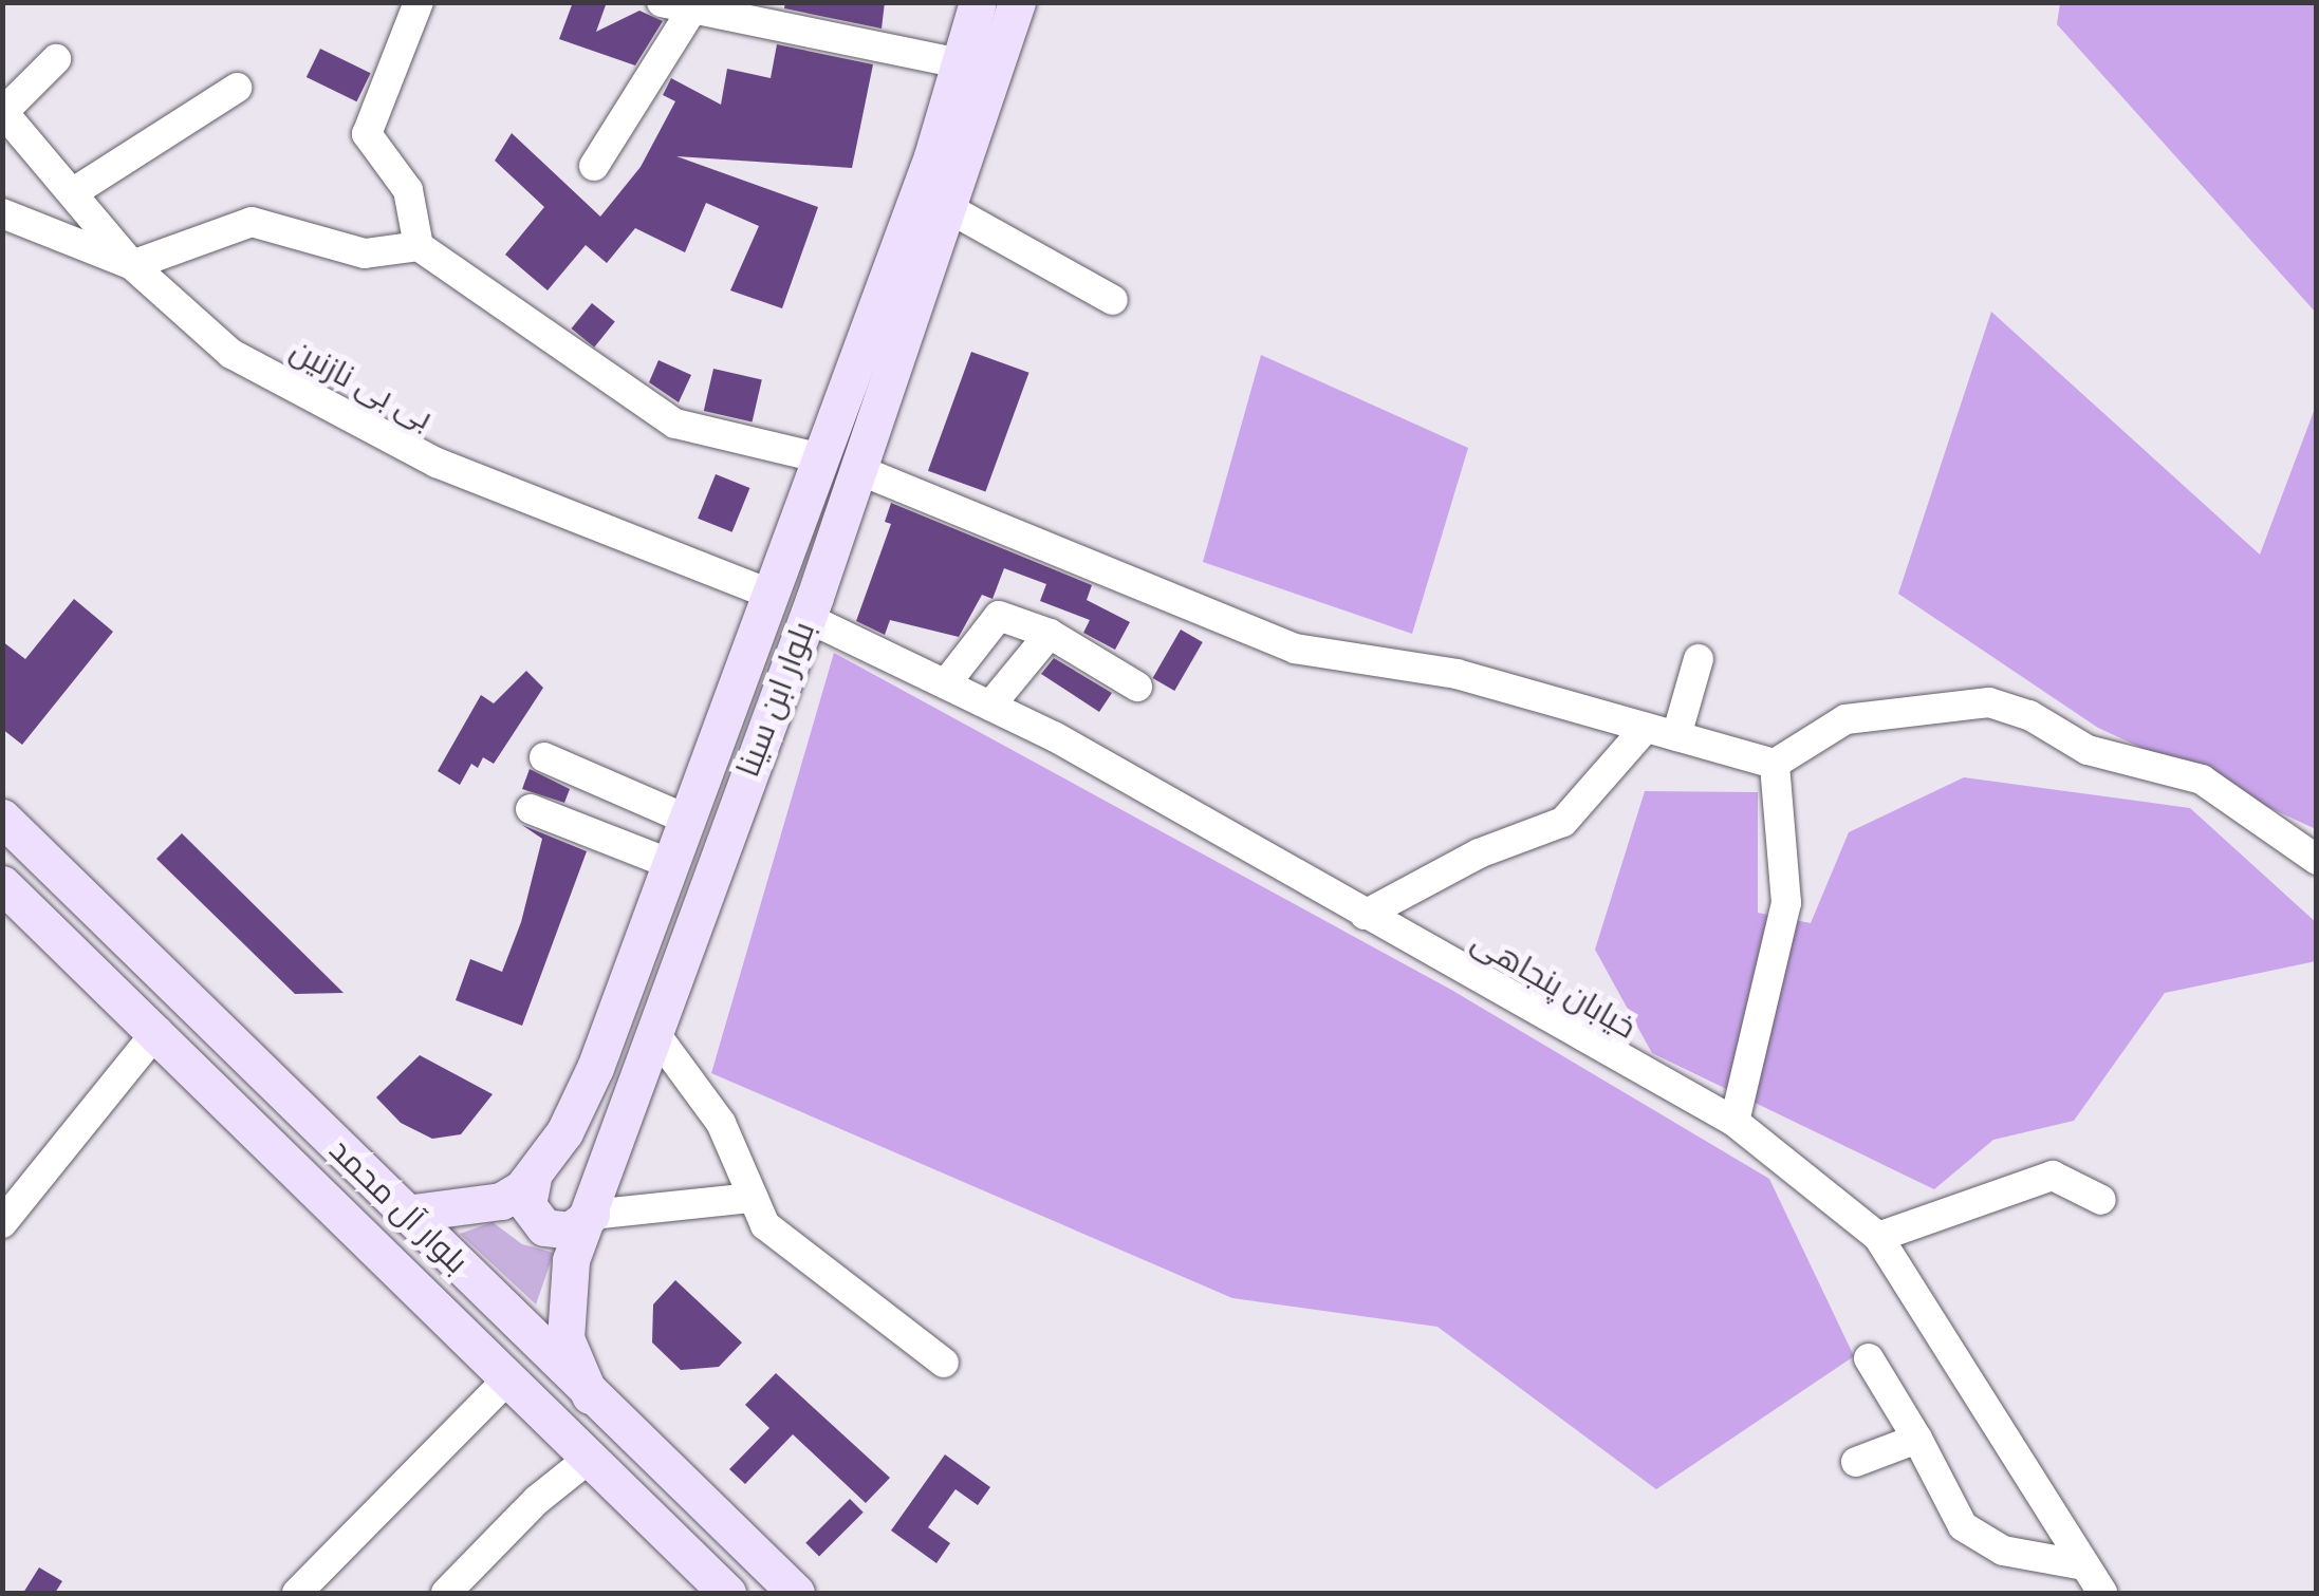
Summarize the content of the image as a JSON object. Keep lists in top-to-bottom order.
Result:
{
  "streets": {
    "main road": ["بلوار ابن سینا", "بلوار آل محمد"],
    "street": ["بی بی نازنین", "خیابان پنجاهی"]
  },
  "crossings": [
    ["بی بی نازنین", "بلوار ابن سینا"],
    ["بلوار ابن سینا", "خیابان پنجاهی"],
    ["بلوار ابن سینا", "بلوار آل محمد"]
  ]
}
